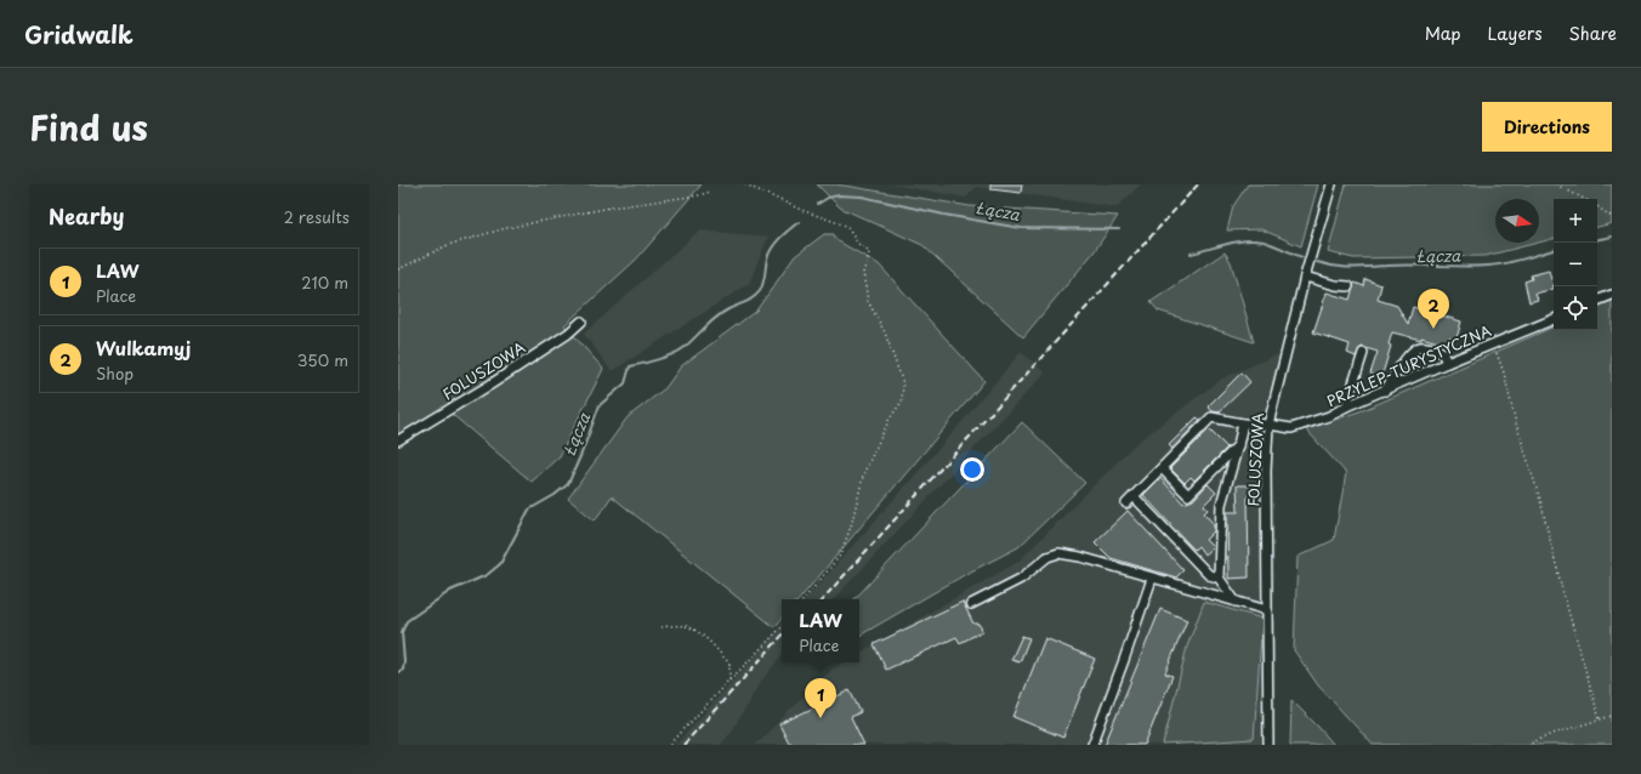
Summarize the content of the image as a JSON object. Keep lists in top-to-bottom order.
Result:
{
  "streets": {
    "street": ["PRZYLEP-TURYSTYCZNA", "FOLUSZOWA"]
  },
  "crossings": [
    ["PRZYLEP-TURYSTYCZNA", "FOLUSZOWA"]
  ],
  "water": ["Łącza"],
  "north": "right",
  "page": {
    "header": "Gridwalk",
    "nav": ["Map", "Layers", "Share"],
    "title": "Find us",
    "buttons": "Directions",
    "heading": ["Nearby", "2 results"],
    "map_buttons": ["+", "−"],
    "list": [
      {
        "mark": "1",
        "name": "LAW",
        "note": "Place",
        "value": "210 m"
      },
      {
        "mark": "2",
        "name": "Wulkamyj",
        "note": "Shop",
        "value": "350 m"
      }
    ],
    "pins": ["2", "1"],
    "popup": ["LAW", "Place"]
  }
}
